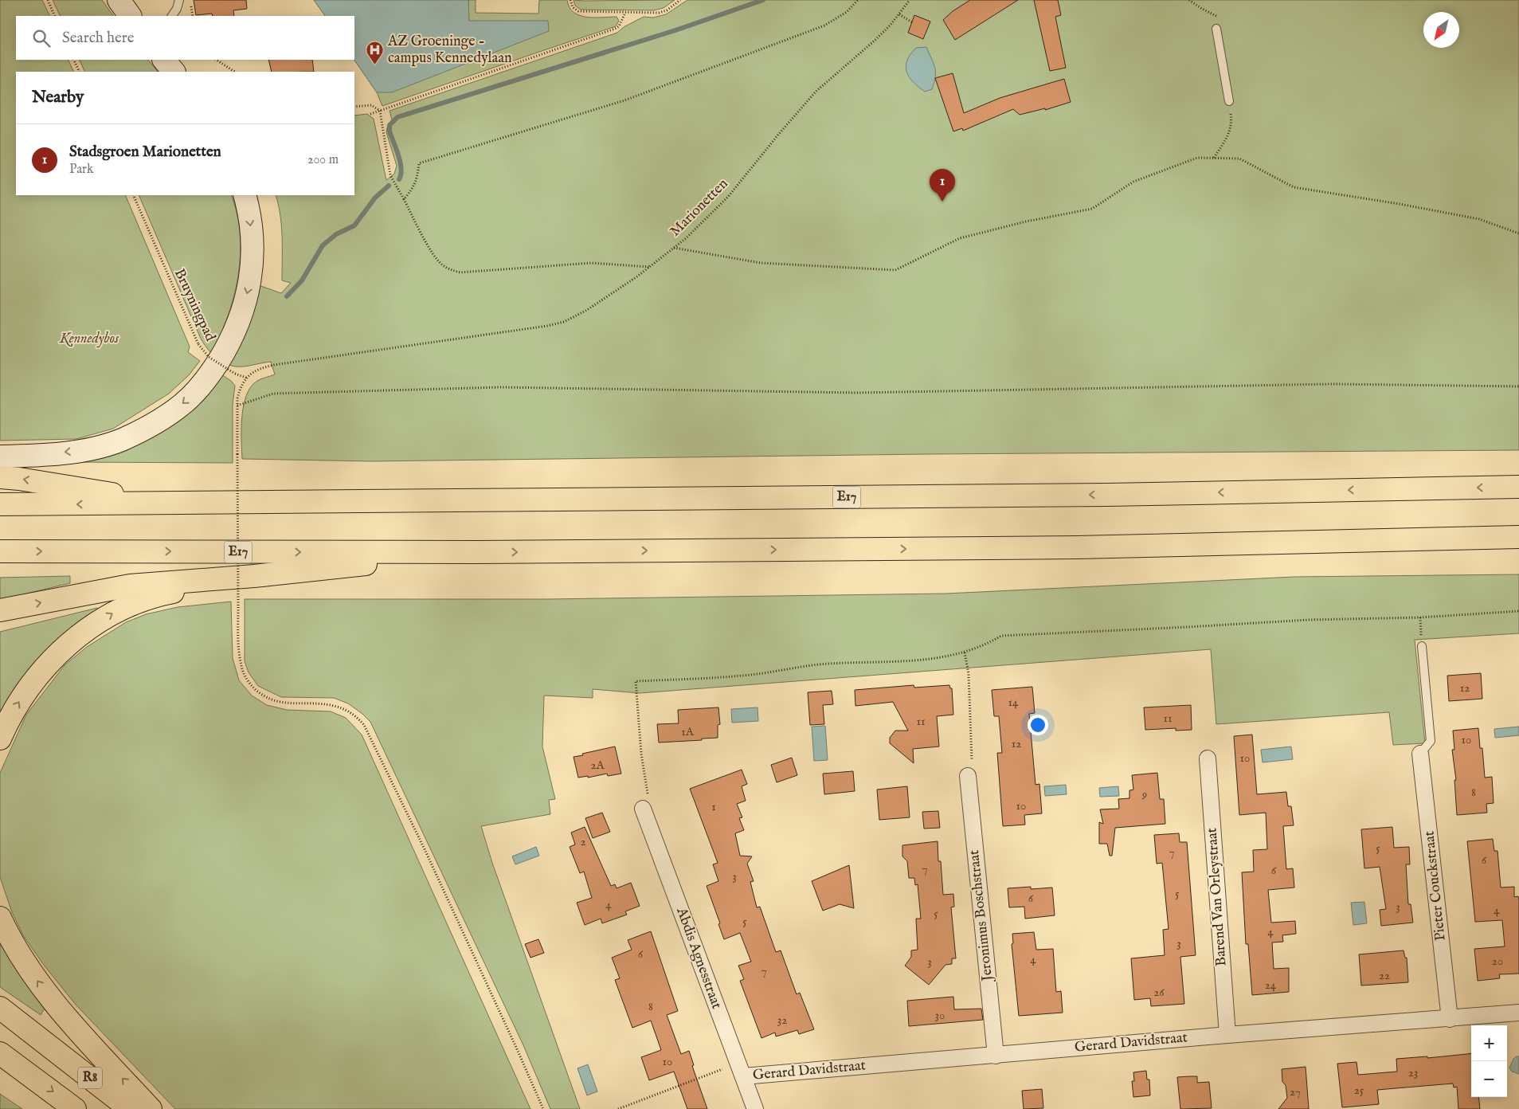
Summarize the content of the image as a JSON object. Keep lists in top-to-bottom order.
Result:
{
  "streets": {
    "highway": ["E17", "R8"],
    "street": [
      "Pieter Couckstraat",
      "Barend Van Orleystraat",
      "Jeronimus Boschstraat",
      "Abdis Agnesstraat",
      "Gerard Davidstraat"
    ],
    "path": ["Marionetten", "Bruyningpad"]
  },
  "crossings": [
    ["Marionetten", "Bruyningpad"],
    ["Pieter Couckstraat", "Gerard Davidstraat"],
    ["Barend Van Orleystraat", "Gerard Davidstraat"],
    ["Jeronimus Boschstraat", "Gerard Davidstraat"],
    ["Abdis Agnesstraat", "Gerard Davidstraat"]
  ],
  "parks": ["Kennedybos"],
  "places": {
    "hospital": ["AZ Groeninge - campus Kennedylaan"]
  },
  "house_numbers": [
    "12",
    "14",
    "11",
    "11",
    "1A",
    "10",
    "12",
    "10",
    "2A",
    "8",
    "9",
    "10",
    "1",
    "2",
    "5",
    "7",
    "6",
    "7",
    "6",
    "3",
    "5",
    "6",
    "4",
    "3",
    "4",
    "5",
    "5",
    "4",
    "3",
    "6",
    "4",
    "20",
    "3",
    "7",
    "22",
    "24",
    "26",
    "8",
    "30",
    "32",
    "10",
    "23",
    "25",
    "27"
  ],
  "north": "bottom left",
  "page": {
    "search": "Search here",
    "heading": "Nearby",
    "list": [
      {
        "mark": "1",
        "name": "Stadsgroen Marionetten",
        "note": "Park",
        "value": "200 m"
      }
    ],
    "pins": "1",
    "map_buttons": ["+", "−"]
  }
}
